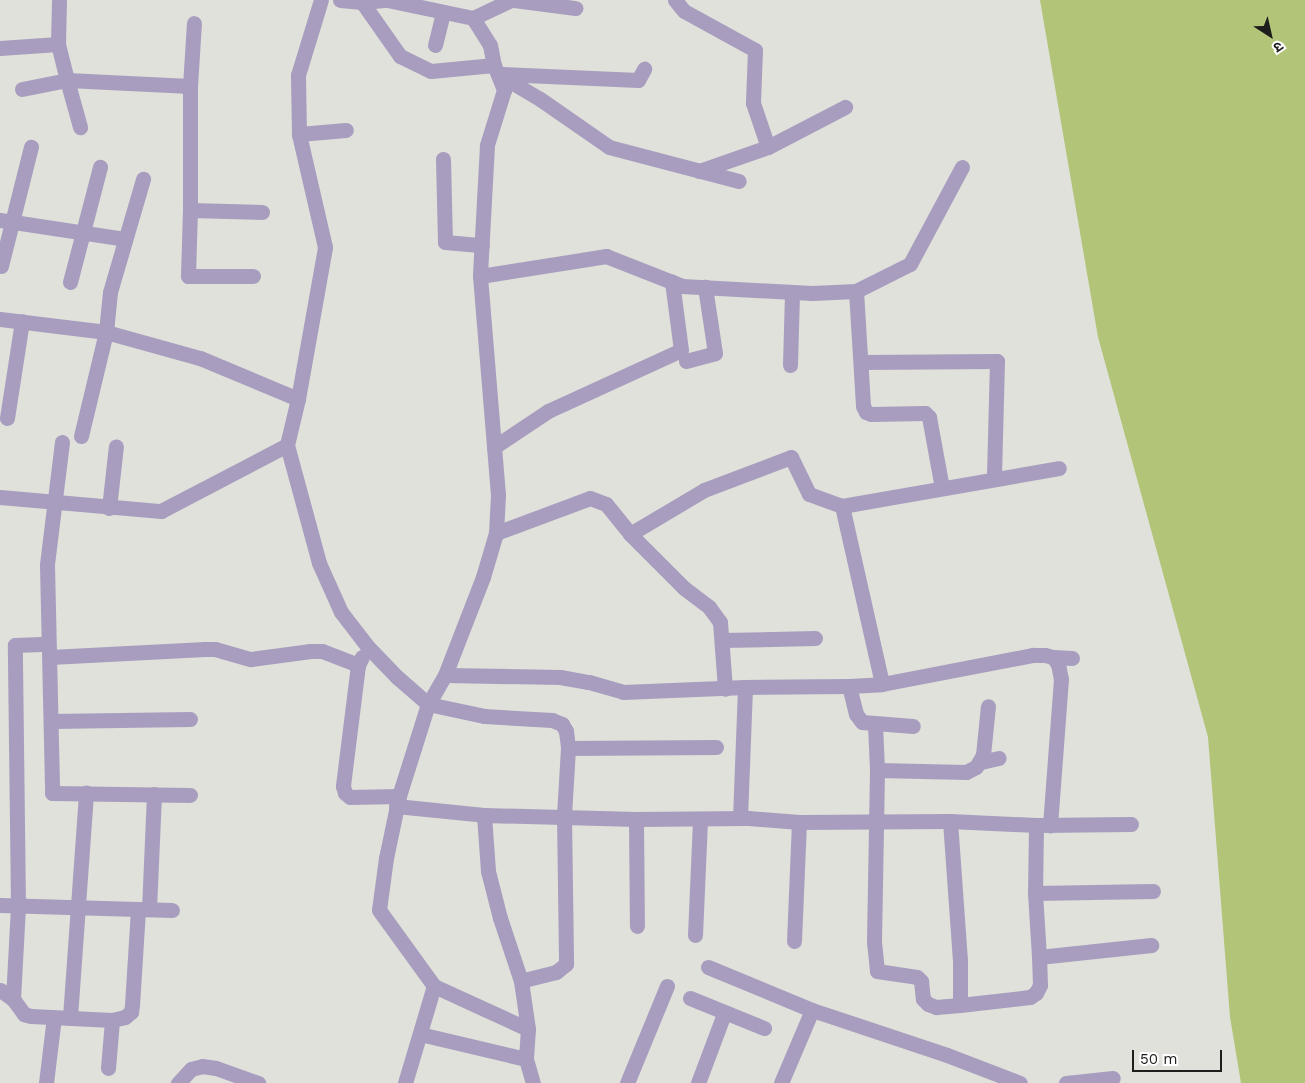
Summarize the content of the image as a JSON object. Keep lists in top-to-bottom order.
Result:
{
  "scale_bar": "50 m",
  "north": "bottom right"
}
